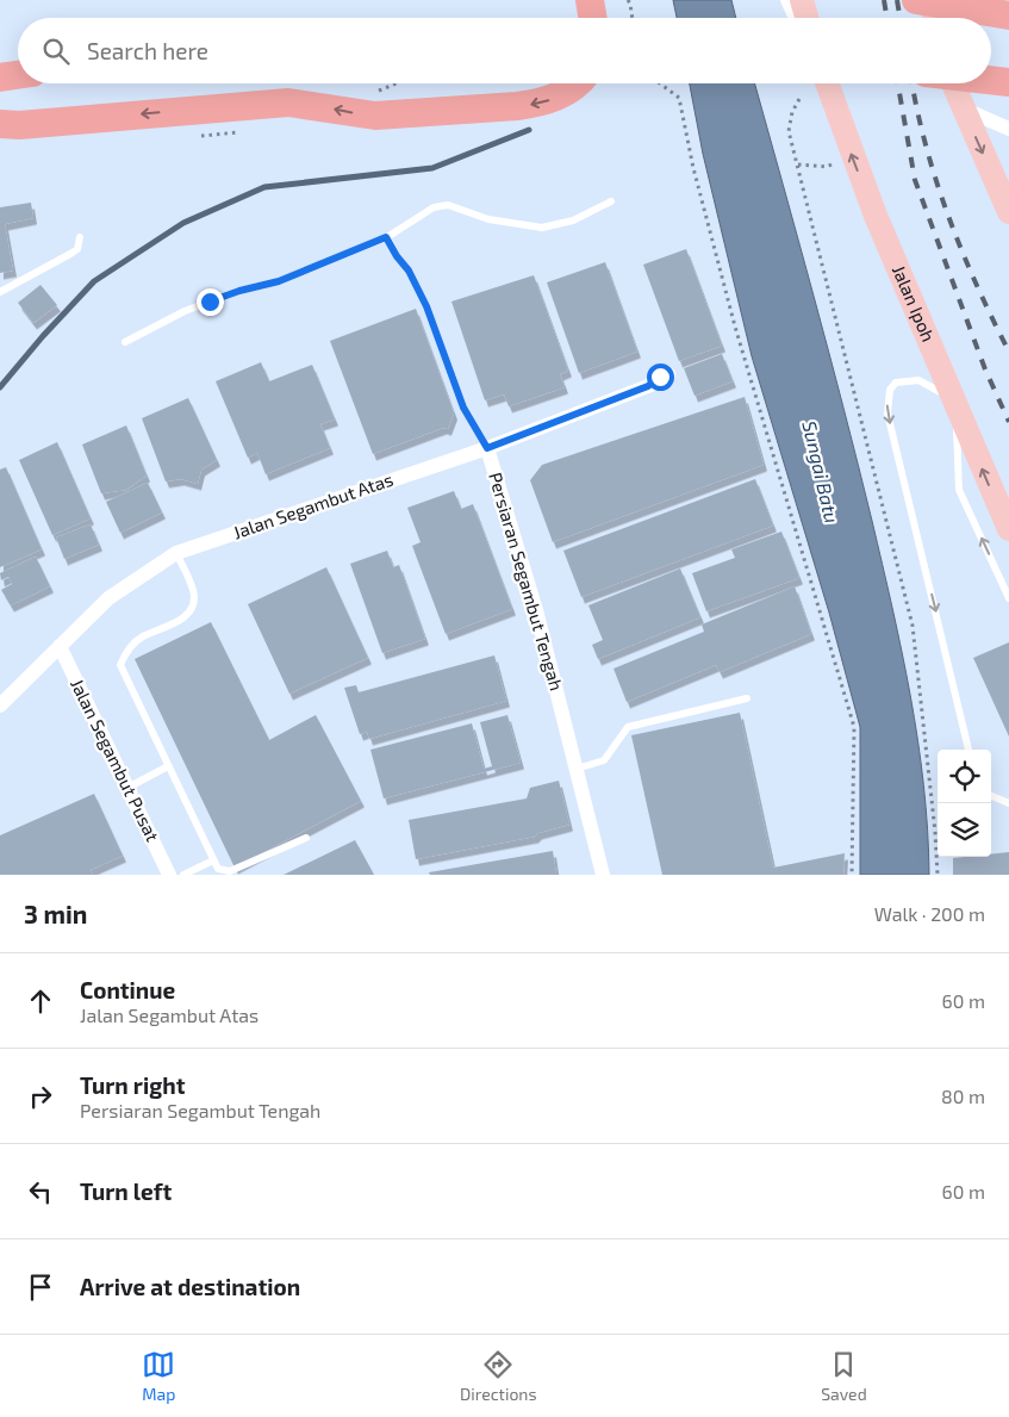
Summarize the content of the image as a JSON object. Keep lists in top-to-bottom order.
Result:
{
  "streets": {
    "main road": ["Jalan Ipoh"],
    "street": ["Jalan Segambut Atas", "Persiaran Segambut Tengah", "Jalan Segambut Pusat"]
  },
  "crossings": [
    ["Jalan Segambut Atas", "Persiaran Segambut Tengah"],
    ["Jalan Segambut Atas", "Jalan Segambut Pusat"]
  ],
  "one_way": ["Jalan Ipoh"],
  "water": ["Sungai Batu"],
  "page": {
    "search": "Search here",
    "heading": ["3 min", "Walk · 200 m"],
    "list": [
      ["Continue", "Jalan Segambut Atas", "60 m"],
      ["Turn right", "Persiaran Segambut Tengah", "80 m"],
      ["Turn left", "60 m"],
      "Arrive at destination"
    ],
    "nav": ["Map", "Directions", "Saved"]
  }
}
